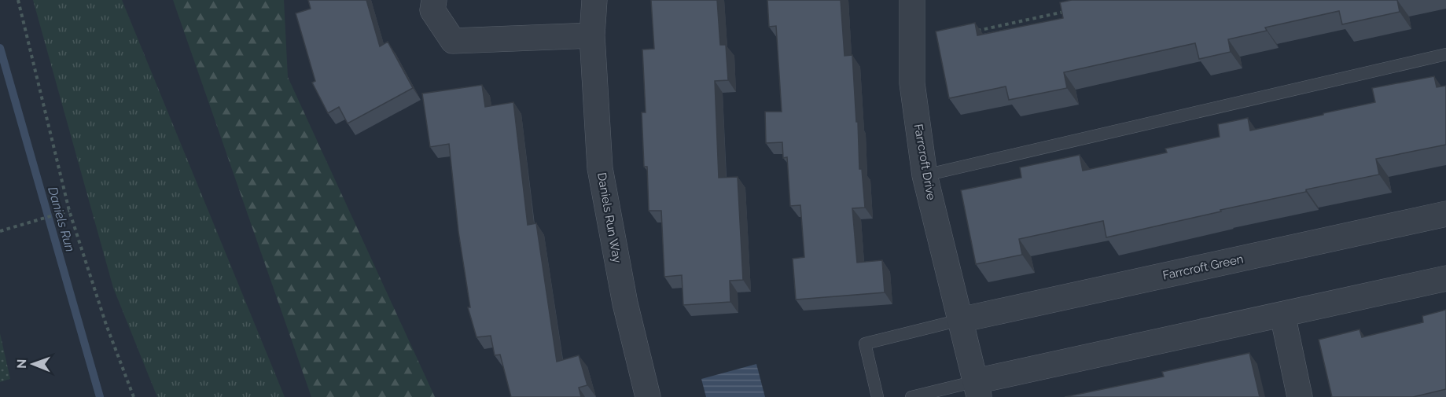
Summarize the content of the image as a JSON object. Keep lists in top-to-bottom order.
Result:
{
  "streets": {
    "street": ["Farrcroft Drive", "Daniels Run Way", "Farrcroft Green"]
  },
  "crossings": [
    ["Farrcroft Drive", "Farrcroft Green"]
  ],
  "water": ["Daniels Run"],
  "north": "left"
}
